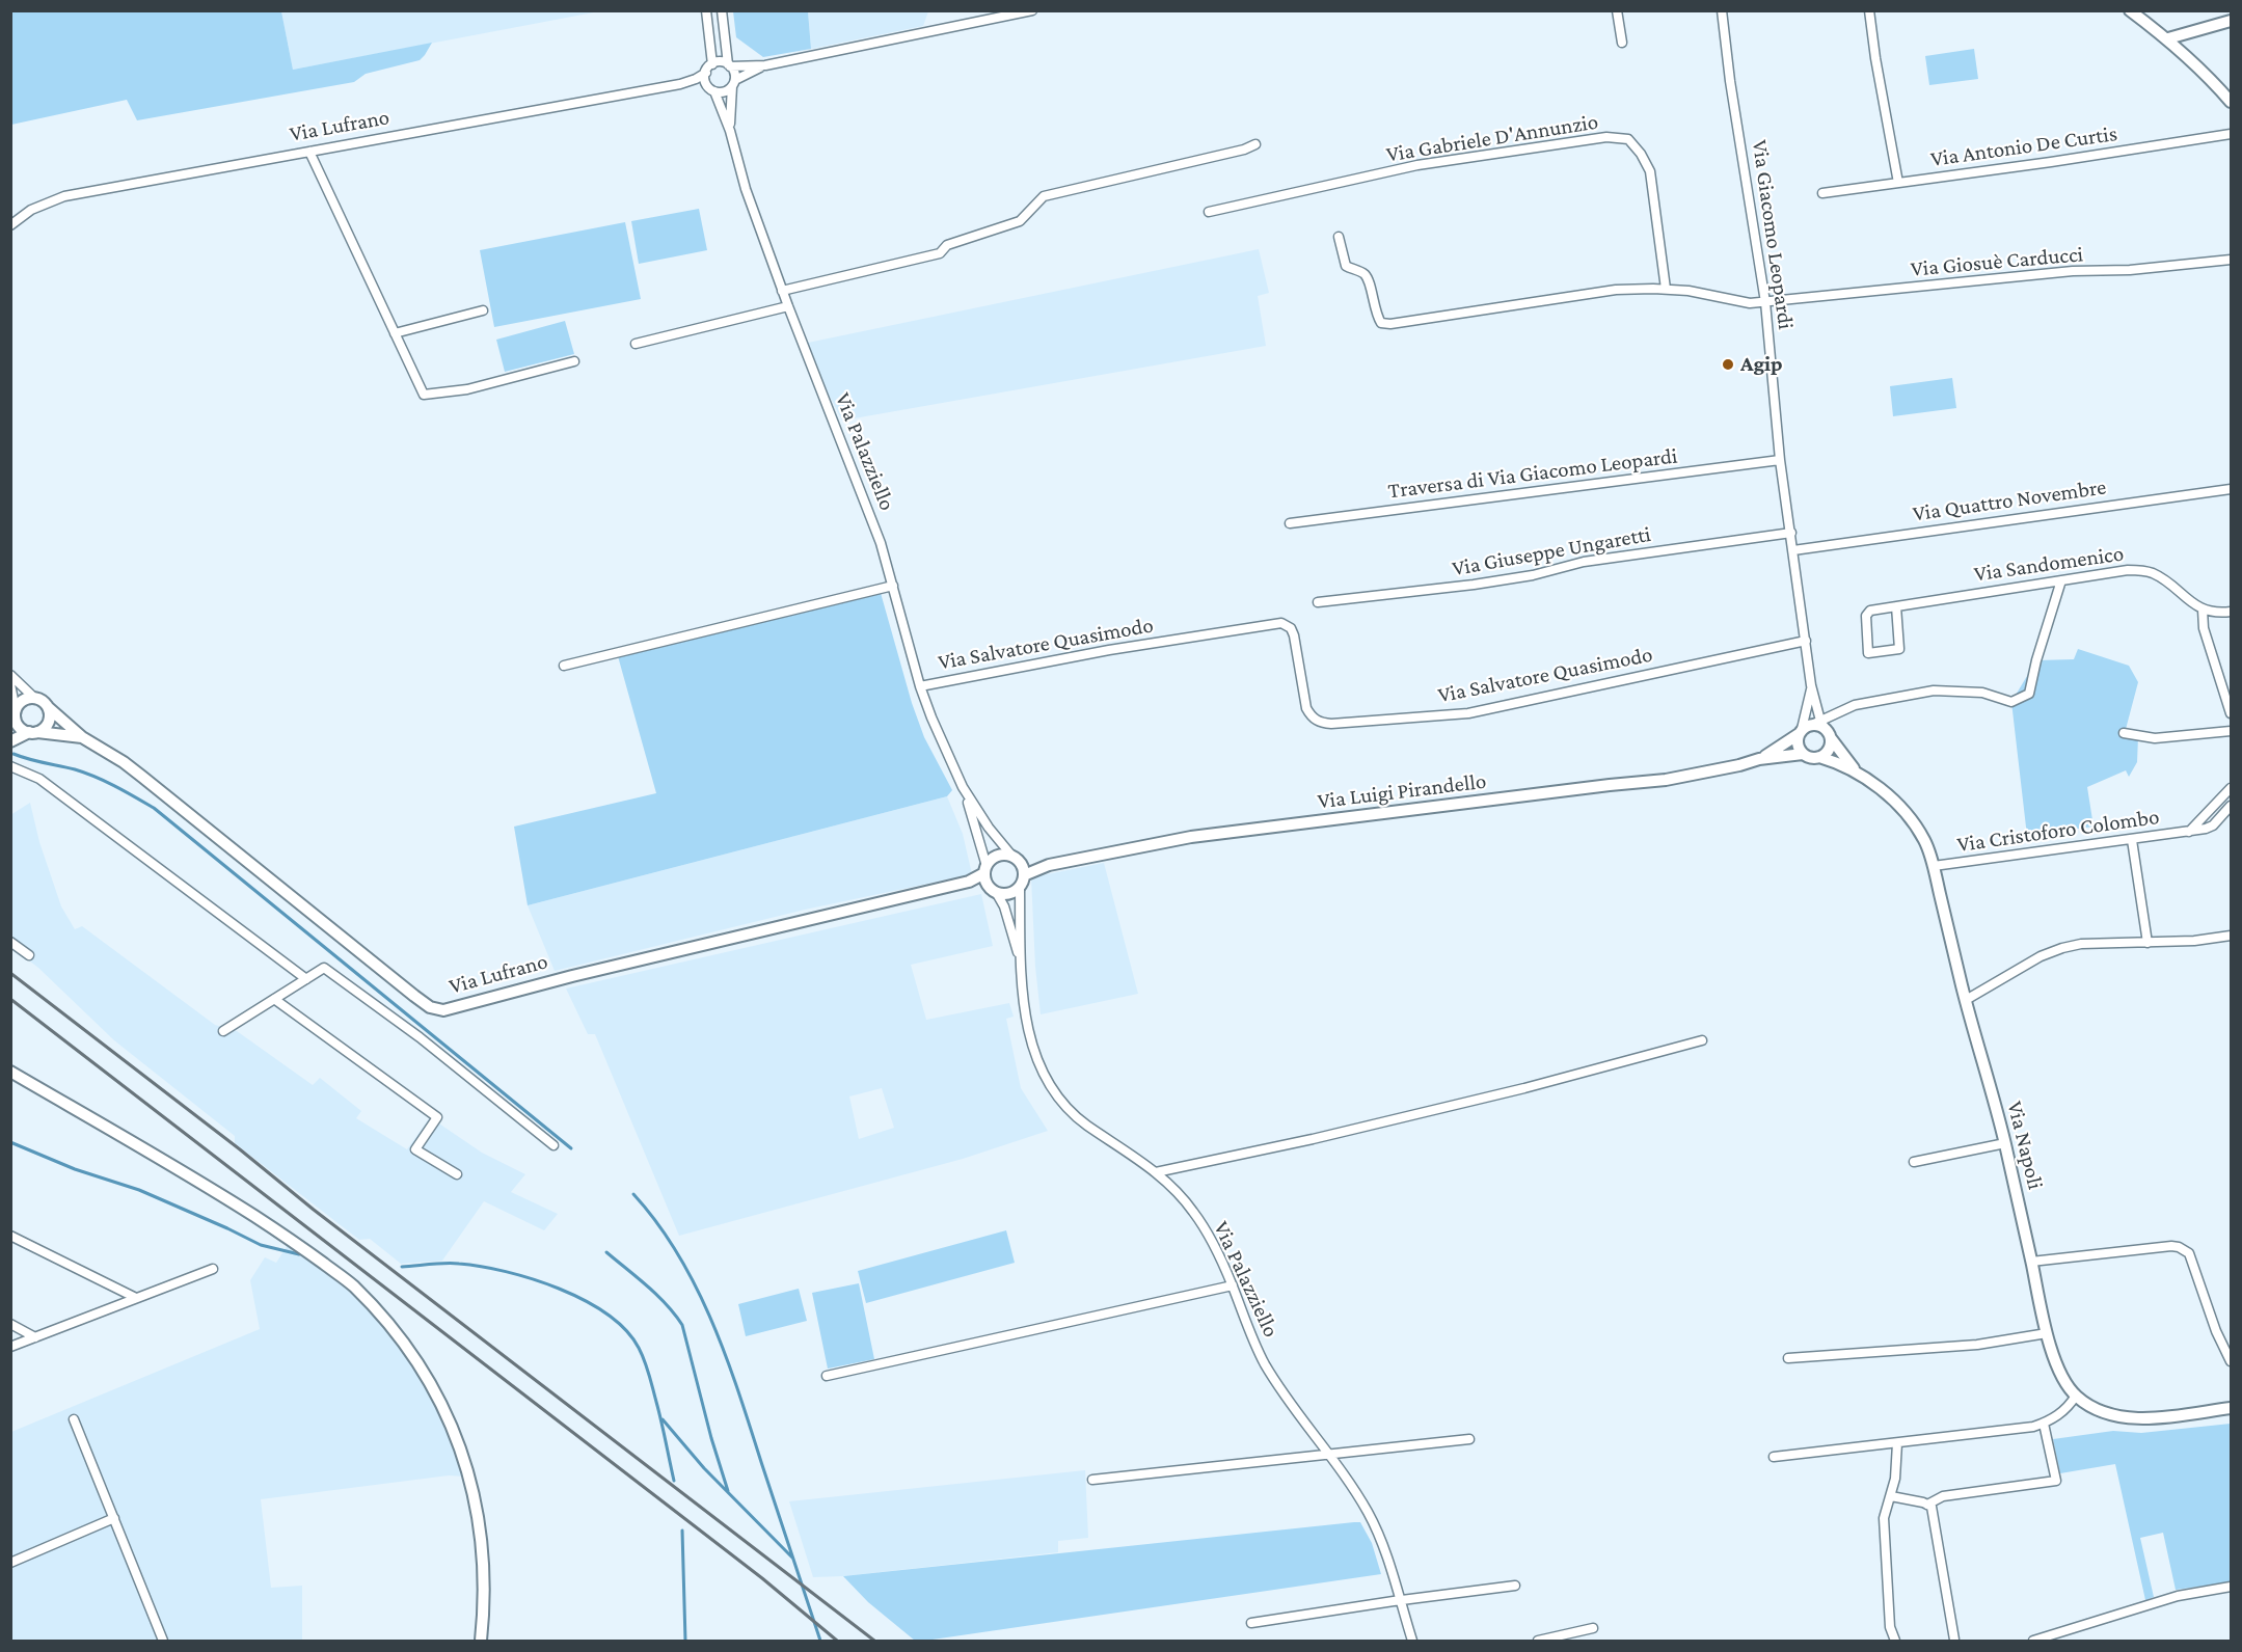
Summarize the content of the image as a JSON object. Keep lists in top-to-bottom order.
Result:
{
  "streets": {
    "street": [
      "Via Lufrano",
      "Via Gabriele D'Annunzio",
      "Via Antonio De Curtis",
      "Via Giacomo Leopardi",
      "Via Giosuè Carducci",
      "Via Palazziello",
      "Traversa di Via Giacomo Leopardi",
      "Via Quattro Novembre",
      "Via Giuseppe Ungaretti",
      "Via Sandomenico",
      "Via Salvatore Quasimodo",
      "Via Luigi Pirandello",
      "Via Cristoforo Colombo",
      "Via Napoli"
    ]
  },
  "crossings": [
    ["Via Lufrano", "Via Palazziello"],
    ["Via Lufrano", "Via Luigi Pirandello"],
    ["Via Giacomo Leopardi", "Via Giosuè Carducci"],
    ["Via Giacomo Leopardi", "Traversa di Via Giacomo Leopardi"],
    ["Via Giacomo Leopardi", "Via Quattro Novembre"],
    ["Via Giacomo Leopardi", "Via Giuseppe Ungaretti"],
    ["Via Giacomo Leopardi", "Via Salvatore Quasimodo"],
    ["Via Giacomo Leopardi", "Via Luigi Pirandello"],
    ["Via Giacomo Leopardi", "Via Napoli"],
    ["Via Palazziello", "Via Salvatore Quasimodo"],
    ["Via Palazziello", "Via Luigi Pirandello"],
    ["Via Luigi Pirandello", "Via Napoli"],
    ["Via Cristoforo Colombo", "Via Napoli"]
  ],
  "places": ["Agip"]
}
